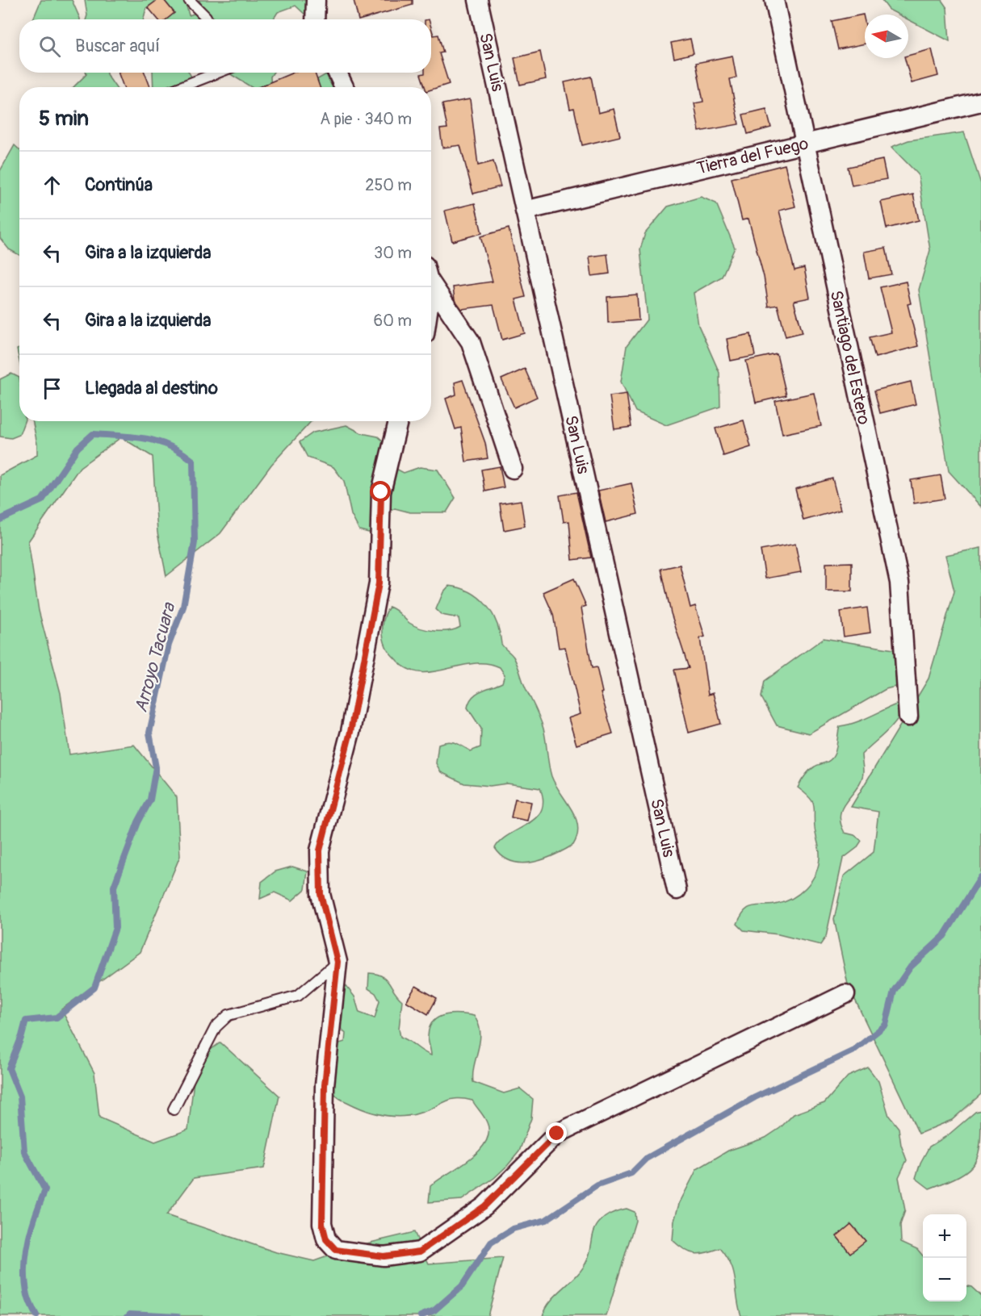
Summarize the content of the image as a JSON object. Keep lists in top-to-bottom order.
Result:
{
  "streets": {
    "street": ["San Luis", "Tierra del Fuego", "Santiago del Estero"]
  },
  "crossings": [
    ["San Luis", "Tierra del Fuego"],
    ["Tierra del Fuego", "Santiago del Estero"]
  ],
  "water": ["Arroyo Tacuara"],
  "north": "left",
  "page": {
    "search": "Buscar aquí",
    "heading": ["5 min", "A pie · 340 m"],
    "list": [
      ["Continúa", "250 m"],
      ["Gira a la izquierda", "30 m"],
      ["Gira a la izquierda", "60 m"],
      "Llegada al destino"
    ],
    "map_buttons": ["+", "−"]
  }
}
